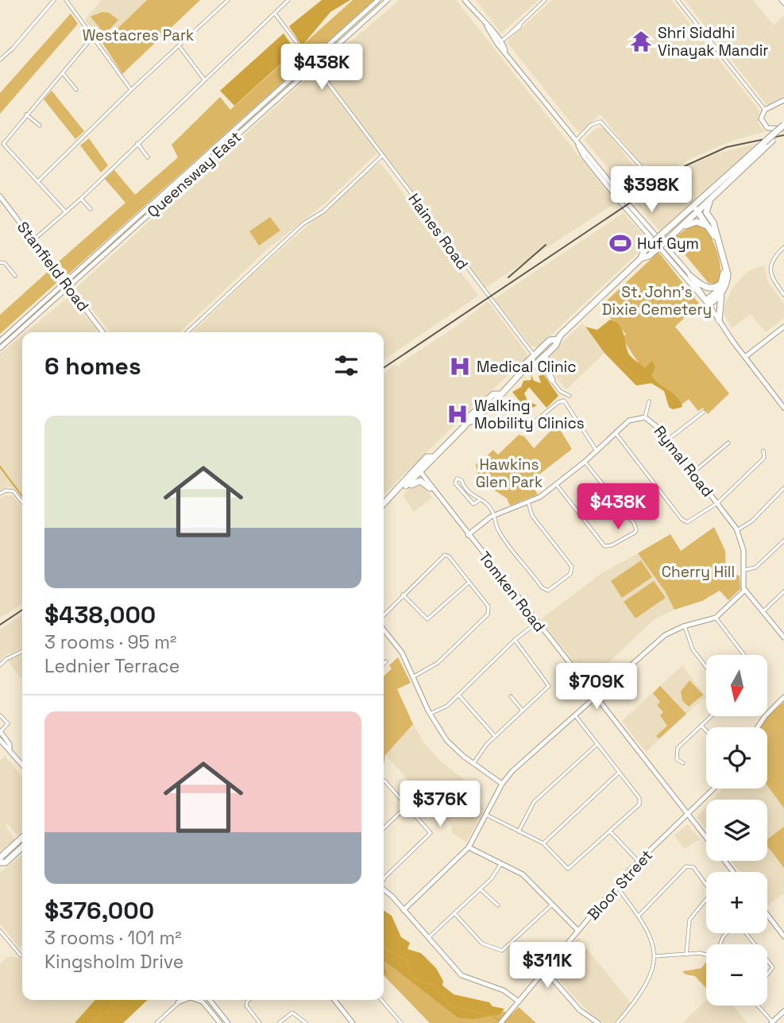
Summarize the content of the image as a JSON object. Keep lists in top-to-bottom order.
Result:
{
  "streets": {
    "street": [
      "Queensway East",
      "Haines Road",
      "Stanfield Road",
      "Rymal Road",
      "Tomken Road",
      "Bloor Street"
    ]
  },
  "crossings": [
    ["Queensway East", "Haines Road"],
    ["Queensway East", "Stanfield Road"],
    ["Rymal Road", "Tomken Road"],
    ["Tomken Road", "Bloor Street"]
  ],
  "parks": [
    "Westacres Park",
    "St. John’s Dixie Cemetery",
    "Hawkins Glen Park",
    "Cherry Hill"
  ],
  "places": {
    "temple": ["Shri Siddhi Vinayak Mandir"],
    "sports": ["Huf Gym"],
    "hospital": ["Medical Clinic", "Walking Mobility Clinics"]
  },
  "north": "bottom",
  "page": {
    "price": [
      "$438K",
      "$398K",
      "$438K",
      "$709K",
      "$376K",
      "$311K"
    ],
    "heading": "6 homes",
    "list": [
      {
        "name": "$438,000",
        "note": "3 rooms · 95 m² · Lednier Terrace"
      },
      {
        "name": "$376,000",
        "note": "3 rooms · 101 m² · Kingsholm Drive"
      }
    ],
    "map_buttons": ["+", "−"]
  }
}
